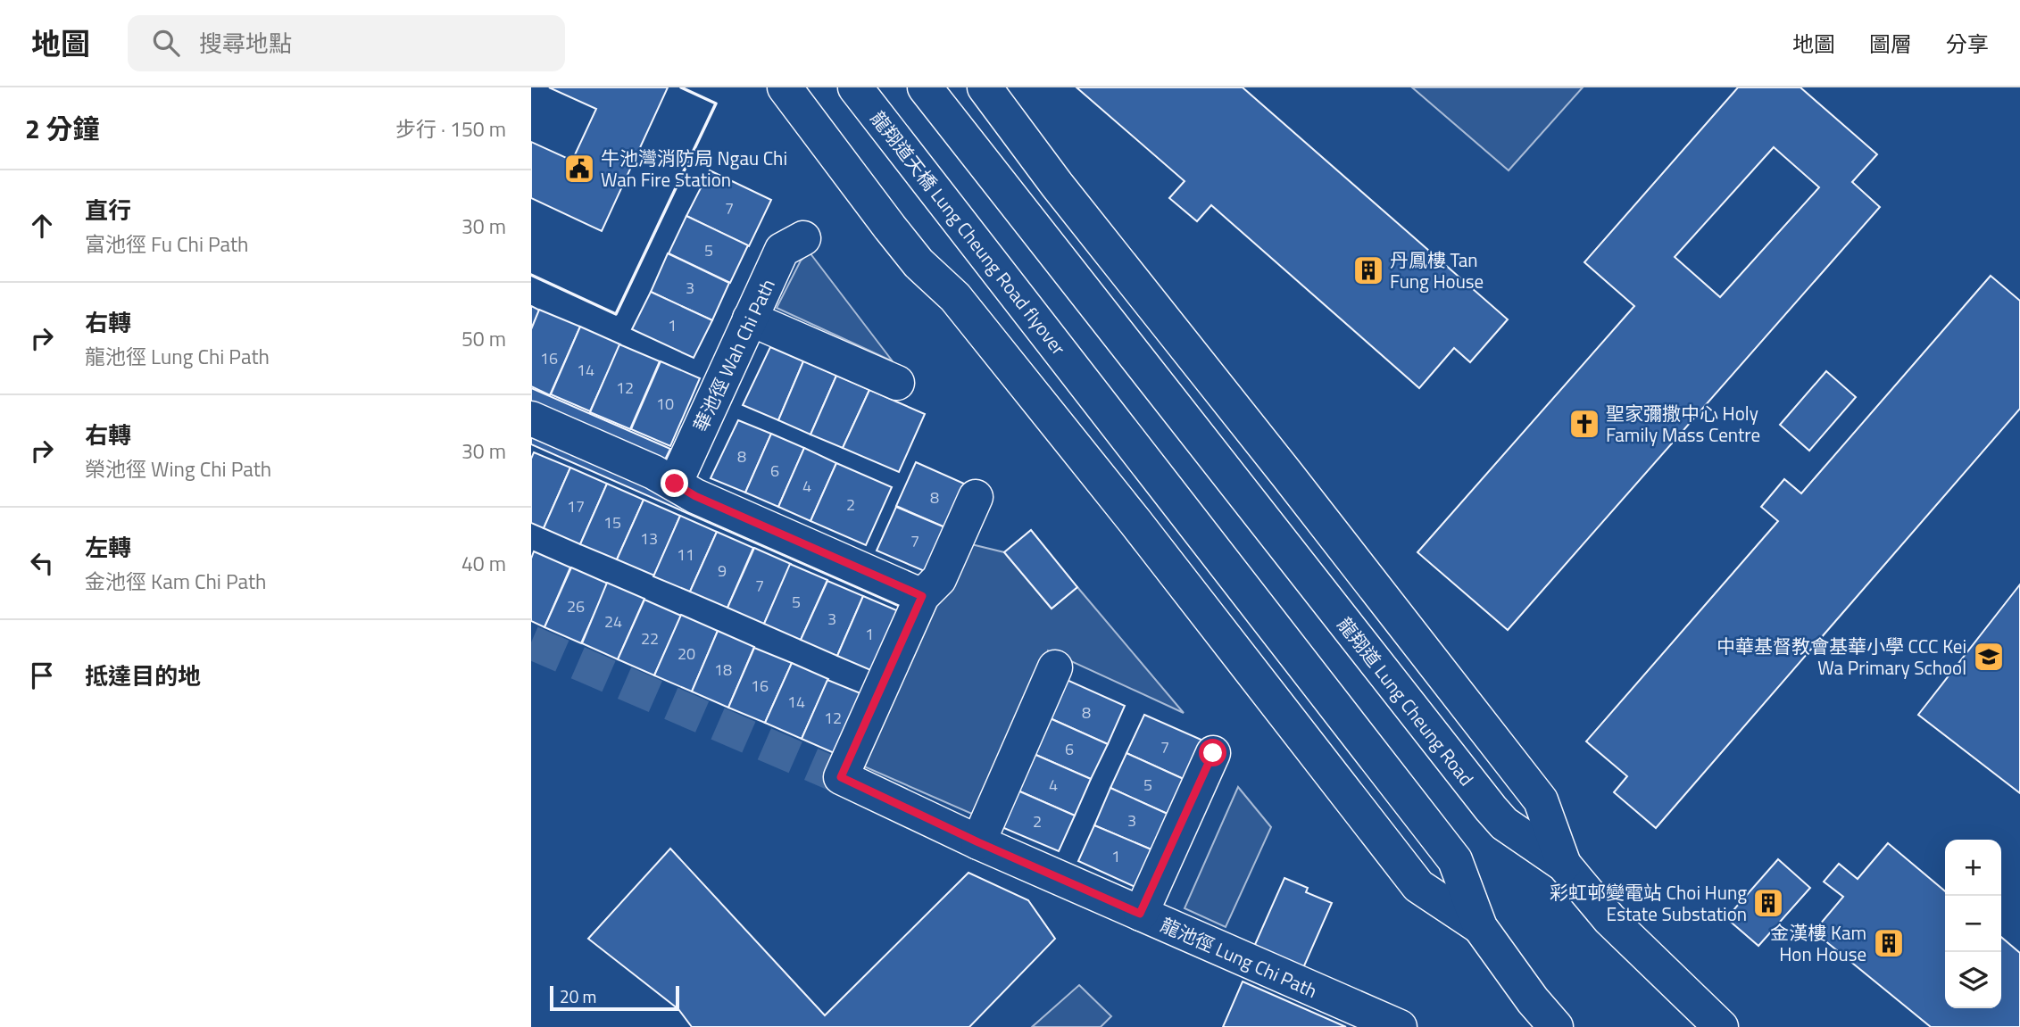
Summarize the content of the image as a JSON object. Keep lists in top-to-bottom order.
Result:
{
  "streets": {
    "main road": [
      "龍翔道天橋 Lung Cheung Road flyover",
      "華池徑 Wah Chi Path",
      "龍翔道 Lung Cheung Road",
      "龍池徑 Lung Chi Path"
    ]
  },
  "places": {
    "public building": ["牛池灣消防局 Ngau Chi Wan Fire Station"],
    "building": ["丹鳳樓 Tan Fung House", "彩虹邨變電站 Choi Hung Estate Substation", "金漢樓 Kam Hon House"],
    "church": ["聖家彌撒中心 Holy Family Mass Centre"],
    "school or university": ["中華基督教會基華小學 CCC Kei Wa Primary School"]
  },
  "house_numbers": [
    "7",
    "5",
    "3",
    "1",
    "16",
    "14",
    "12",
    "10",
    "8",
    "6",
    "4",
    "8",
    "2",
    "17",
    "15",
    "13",
    "7",
    "11",
    "9",
    "7",
    "5",
    "26",
    "3",
    "24",
    "1",
    "22",
    "20",
    "18",
    "16",
    "14",
    "8",
    "12",
    "7",
    "6",
    "4",
    "5",
    "3",
    "2",
    "1"
  ],
  "scale_bar": "20 m",
  "page": {
    "header": "地圖",
    "search": "搜尋地點",
    "nav": ["地圖", "圖層", "分享"],
    "heading": ["2 分鐘", "步行 · 150 m"],
    "list": [
      ["直行", "富池徑 Fu Chi Path", "30 m"],
      ["右轉", "龍池徑 Lung Chi Path", "50 m"],
      ["右轉", "榮池徑 Wing Chi Path", "30 m"],
      ["左轉", "金池徑 Kam Chi Path", "40 m"],
      "抵達目的地"
    ],
    "map_buttons": ["+", "−"],
    "scale": "20 m"
  }
}
